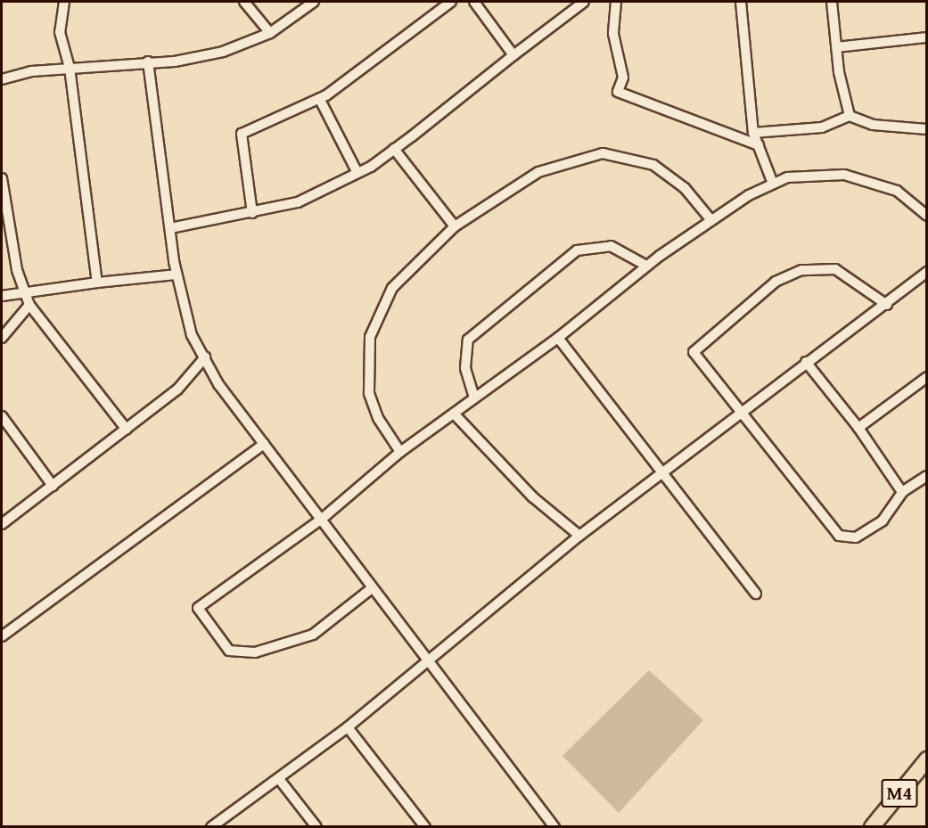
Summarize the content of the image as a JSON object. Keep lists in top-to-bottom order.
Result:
{
  "streets": {
    "main road": ["M4"]
  }
}
